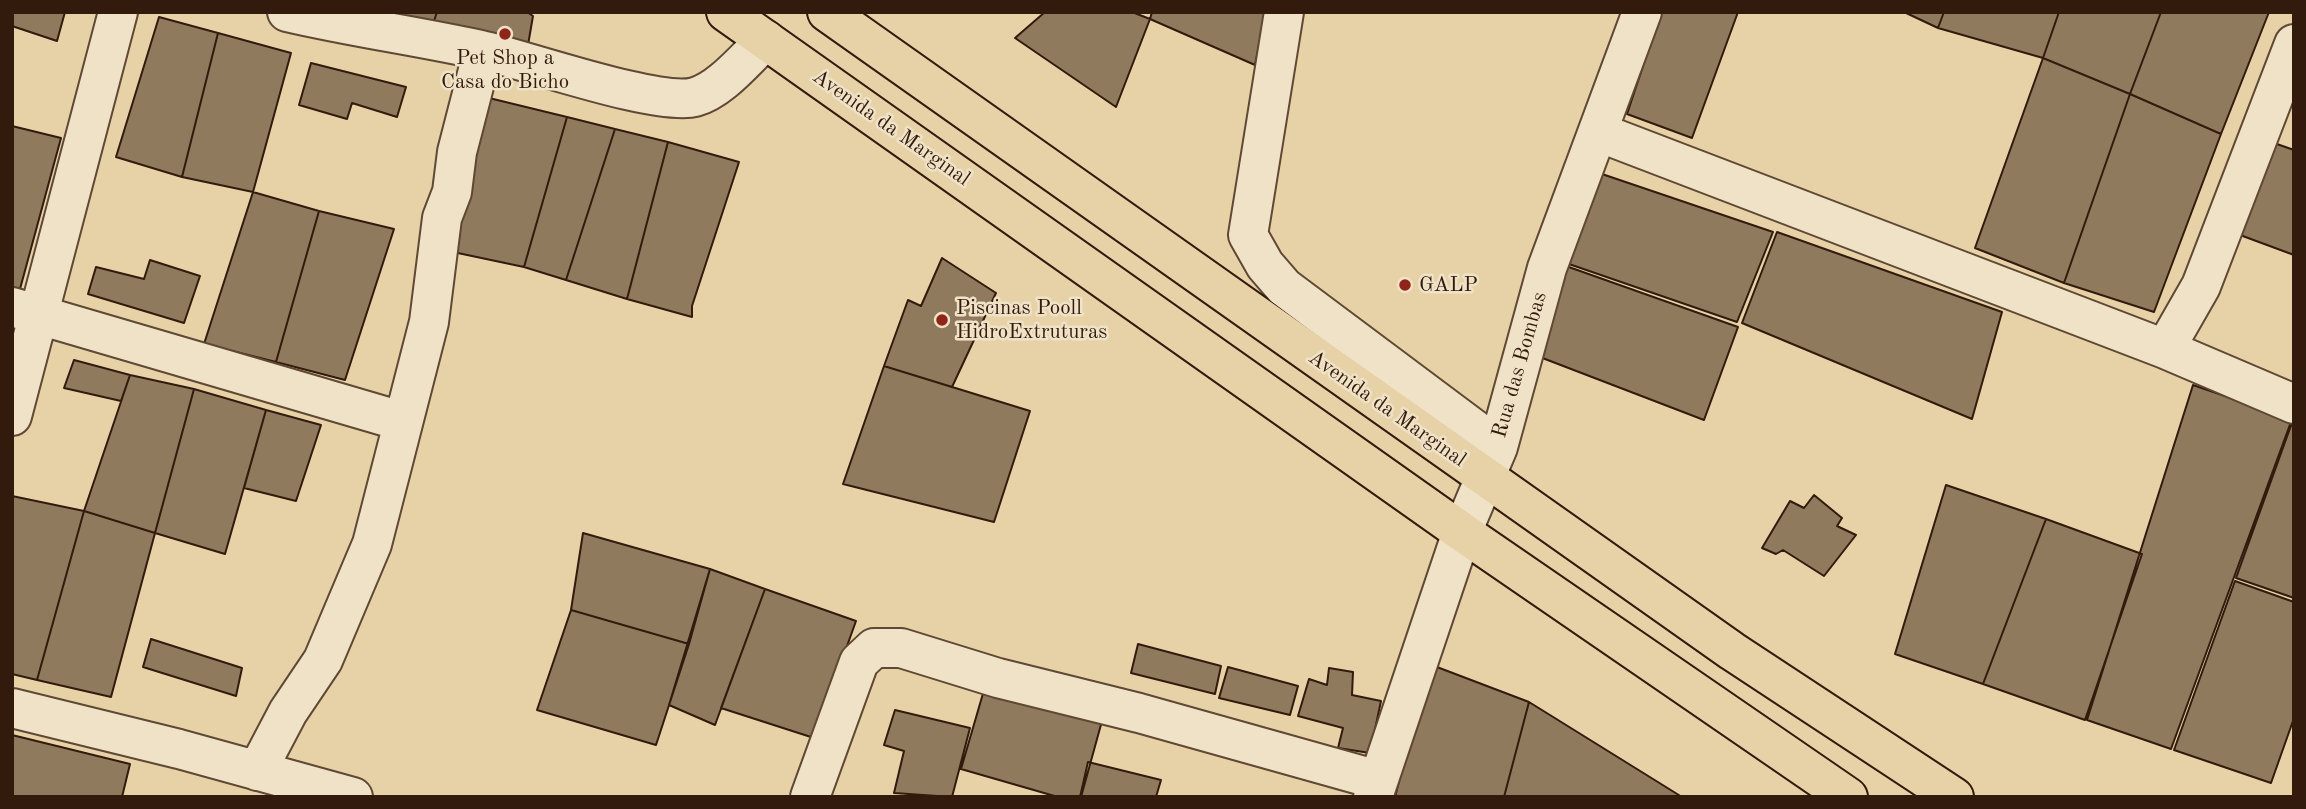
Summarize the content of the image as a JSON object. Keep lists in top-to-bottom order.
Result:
{
  "streets": {
    "main road": ["Avenida da Marginal"],
    "street": ["Rua das Bombas"]
  },
  "crossings": [
    ["Avenida da Marginal", "Rua das Bombas"]
  ],
  "places": ["Pet Shop a Casa do Bicho", "GALP", "Piscinas Pooll HidroExtruturas"]
}
